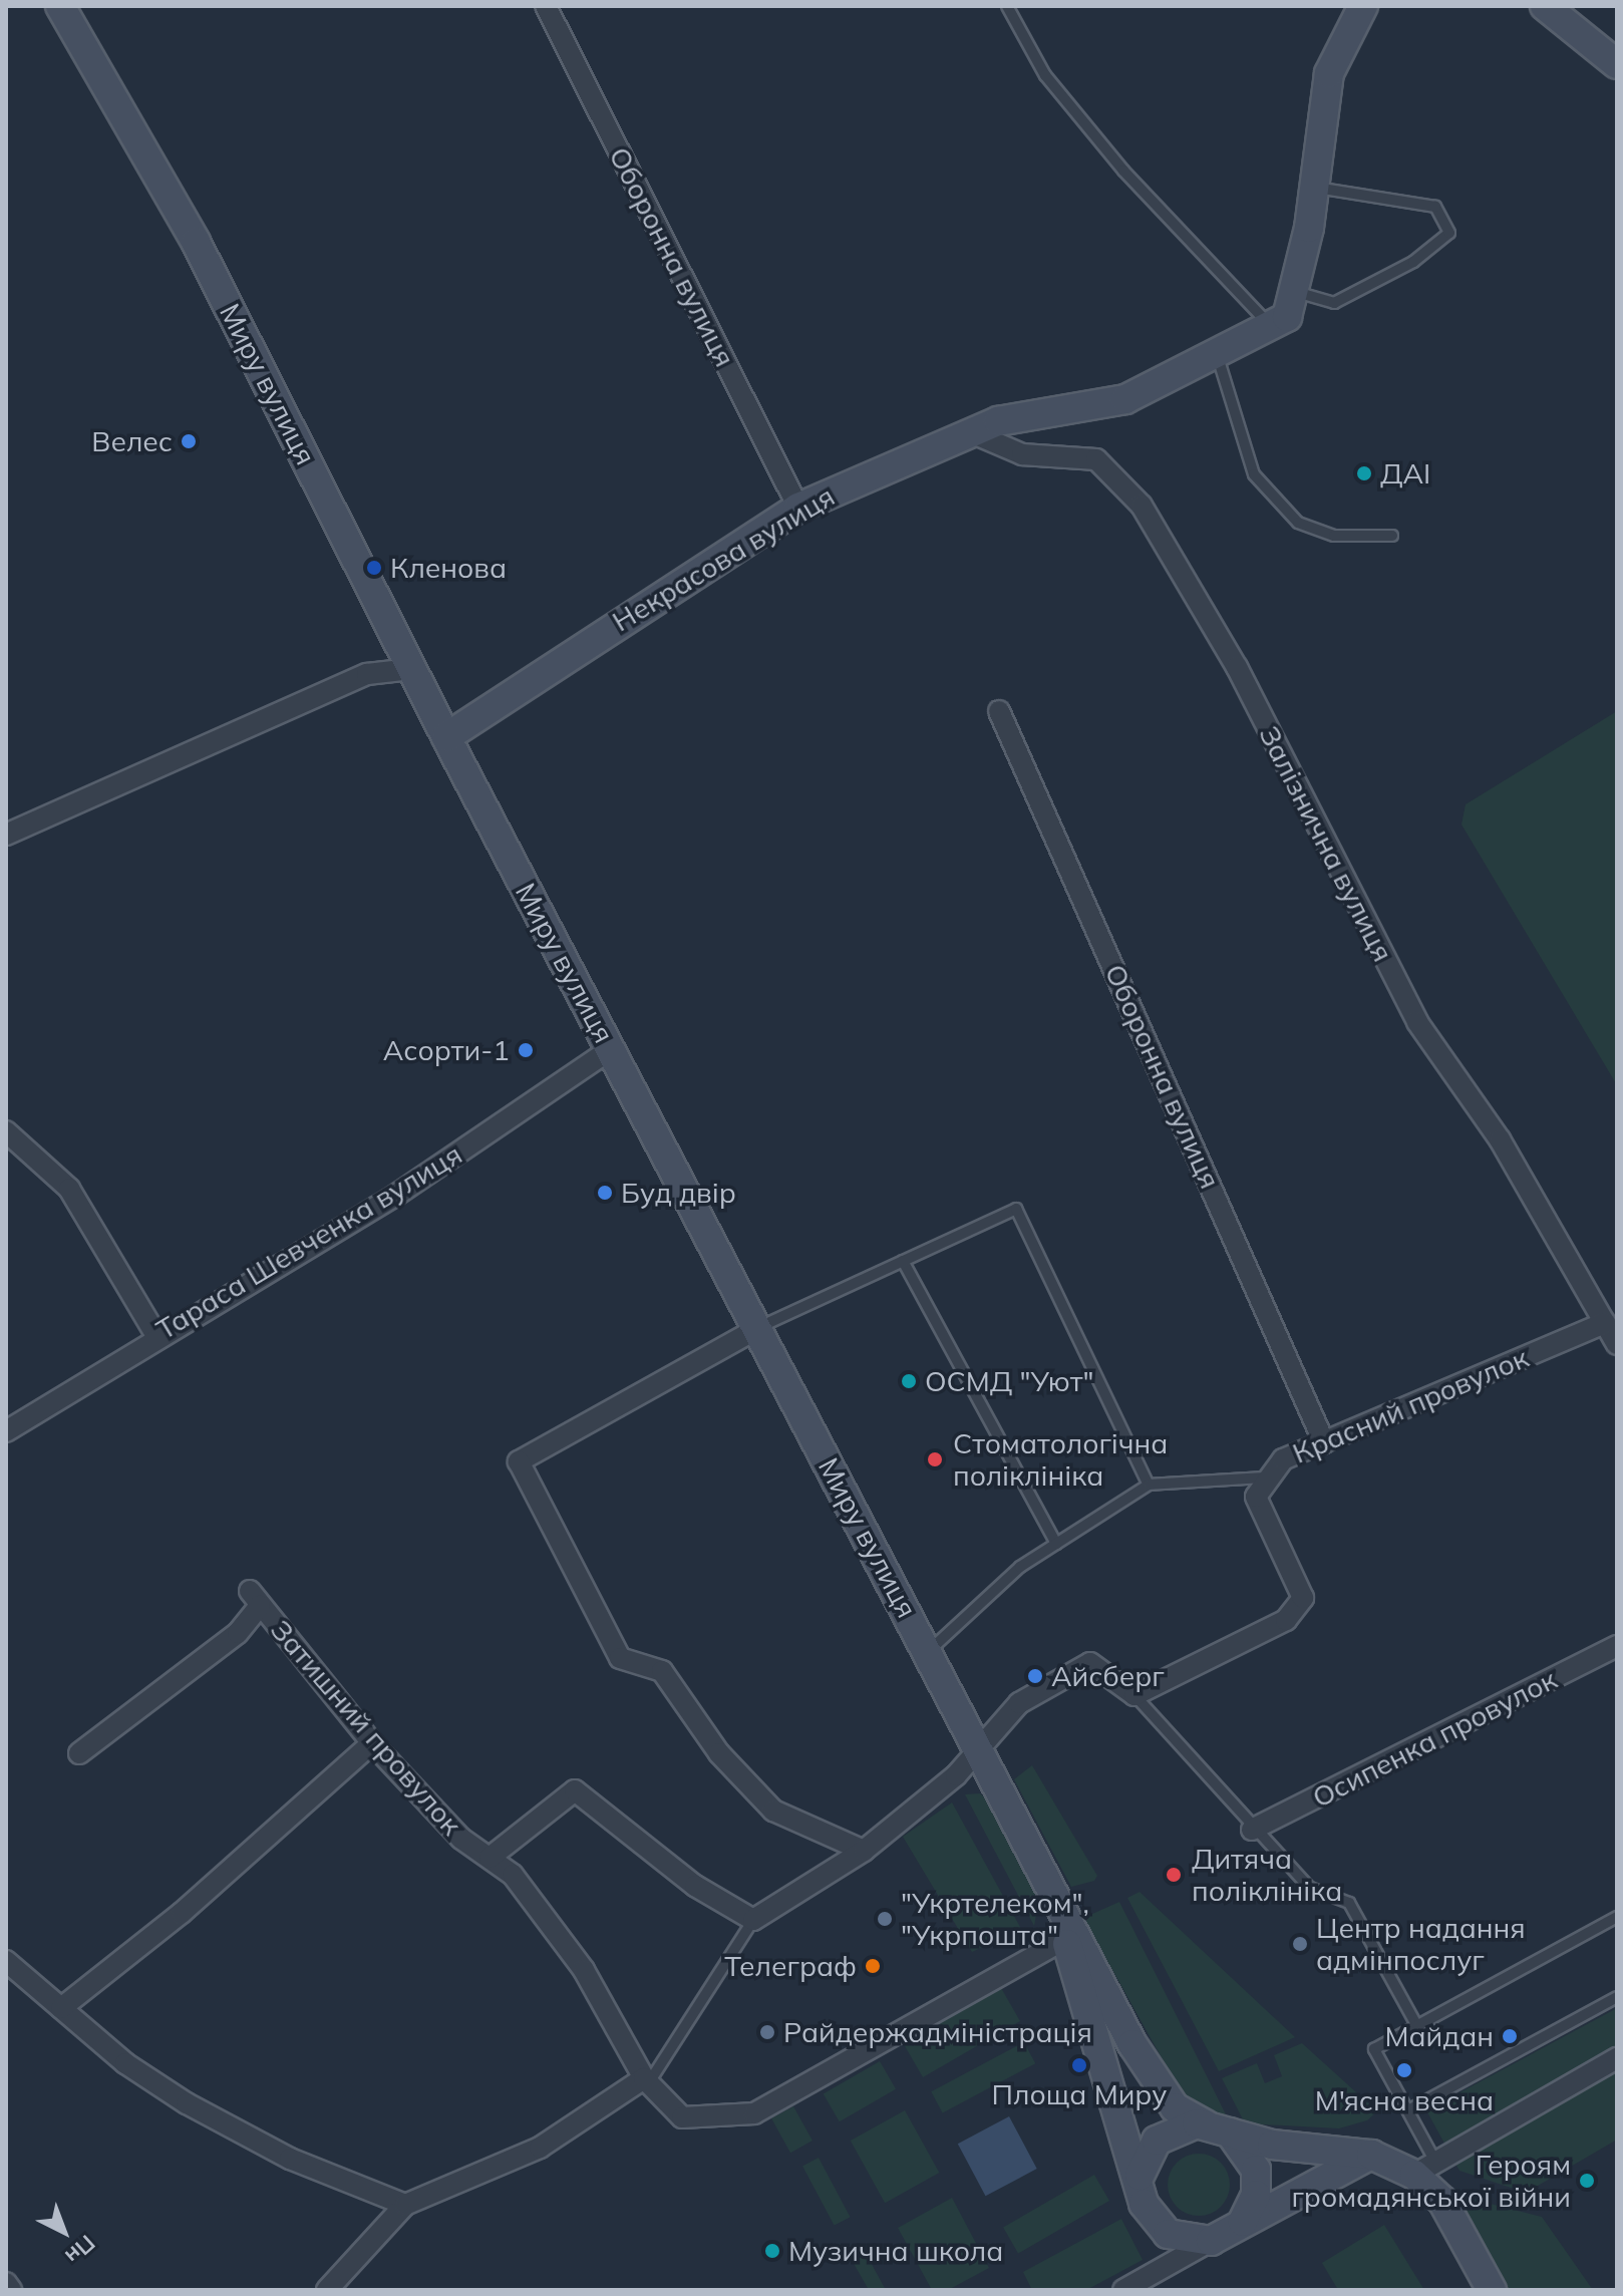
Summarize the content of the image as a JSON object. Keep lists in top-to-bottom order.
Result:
{
  "streets": {
    "street": [
      "Оборонна вулиця",
      "Миру вулиця",
      "Некрасова вулиця",
      "Залізнична вулиця",
      "Тараса Шевченка вулиця",
      "Красний провулок",
      "Затишний провулок",
      "Осипенка провулок"
    ]
  },
  "crossings": [
    ["Оборонна вулиця", "Некрасова вулиця"],
    ["Оборонна вулиця", "Красний провулок"],
    ["Миру вулиця", "Некрасова вулиця"],
    ["Миру вулиця", "Тараса Шевченка вулиця"],
    ["Некрасова вулиця", "Залізнична вулиця"],
    ["Залізнична вулиця", "Красний провулок"]
  ],
  "places": [
    "Велес",
    "ДАІ",
    "Кленова",
    "Асорти-1",
    "Буд двір",
    "ОСМД \"Уют\"",
    "Стоматологічна поліклініка",
    "Айсберг",
    "Дитяча поліклініка",
    "\"Укртелеком\", \"Укрпошта\"",
    "Центр надання адмінпослуг",
    "Телеграф",
    "Райдержадміністрація",
    "Майдан",
    "Площа Миру",
    "М'ясна весна",
    "Героям громадянської війни",
    "Музична школа"
  ],
  "north": "bottom right"
}
